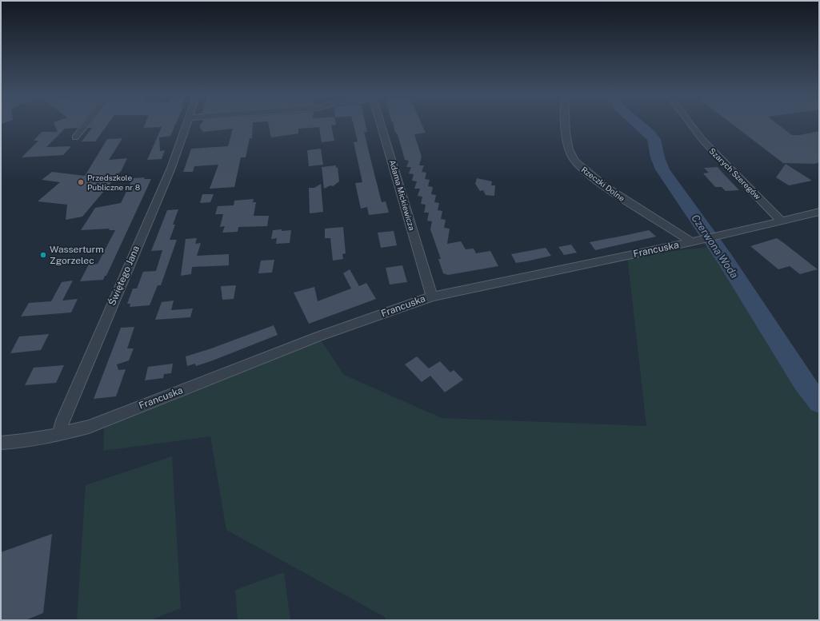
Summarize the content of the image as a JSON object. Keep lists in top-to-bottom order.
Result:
{
  "streets": {
    "street": [
      "Szarych Szeregów",
      "Rzeczki Dolne",
      "Adama Mickiewicza",
      "Francuska",
      "Świętego Jana"
    ]
  },
  "crossings": [
    ["Szarych Szeregów", "Francuska"],
    ["Rzeczki Dolne", "Francuska"],
    ["Adama Mickiewicza", "Francuska"],
    ["Francuska", "Świętego Jana"]
  ],
  "water": ["Czerwona Woda"],
  "places": ["Przedszkole Publiczne nr 8", "Wasserturm Zgorzelec"]
}
